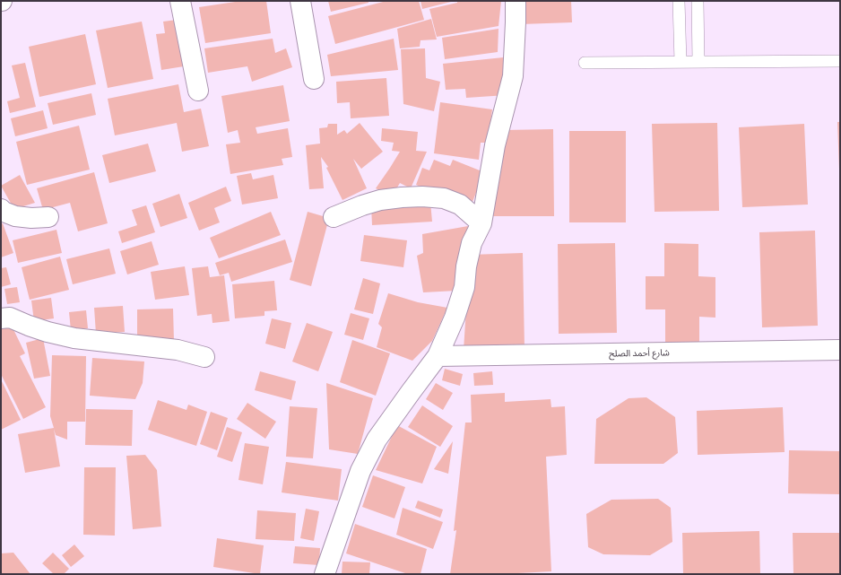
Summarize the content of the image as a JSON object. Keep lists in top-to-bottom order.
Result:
{
  "streets": {
    "street": ["شارع أحمد الصلح"]
  }
}
